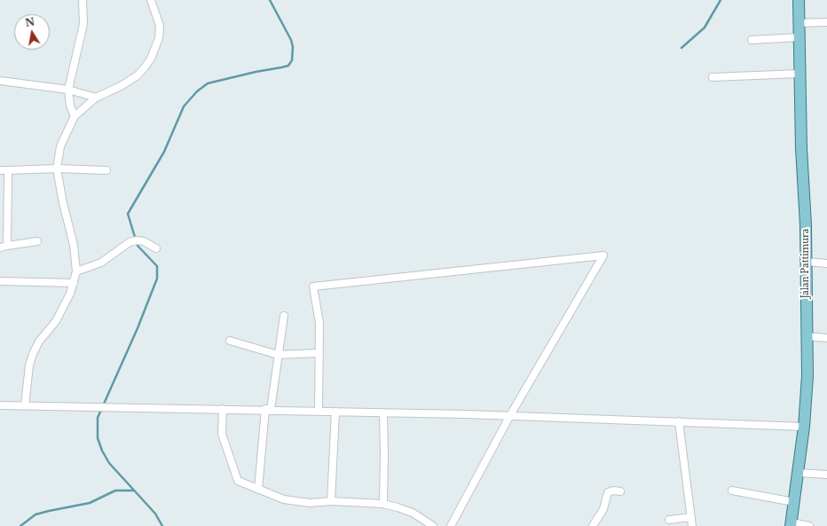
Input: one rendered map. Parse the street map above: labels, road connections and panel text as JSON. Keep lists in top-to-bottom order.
{
  "streets": {
    "main road": ["Jalan Pattimura"]
  },
  "north": "top"
}
